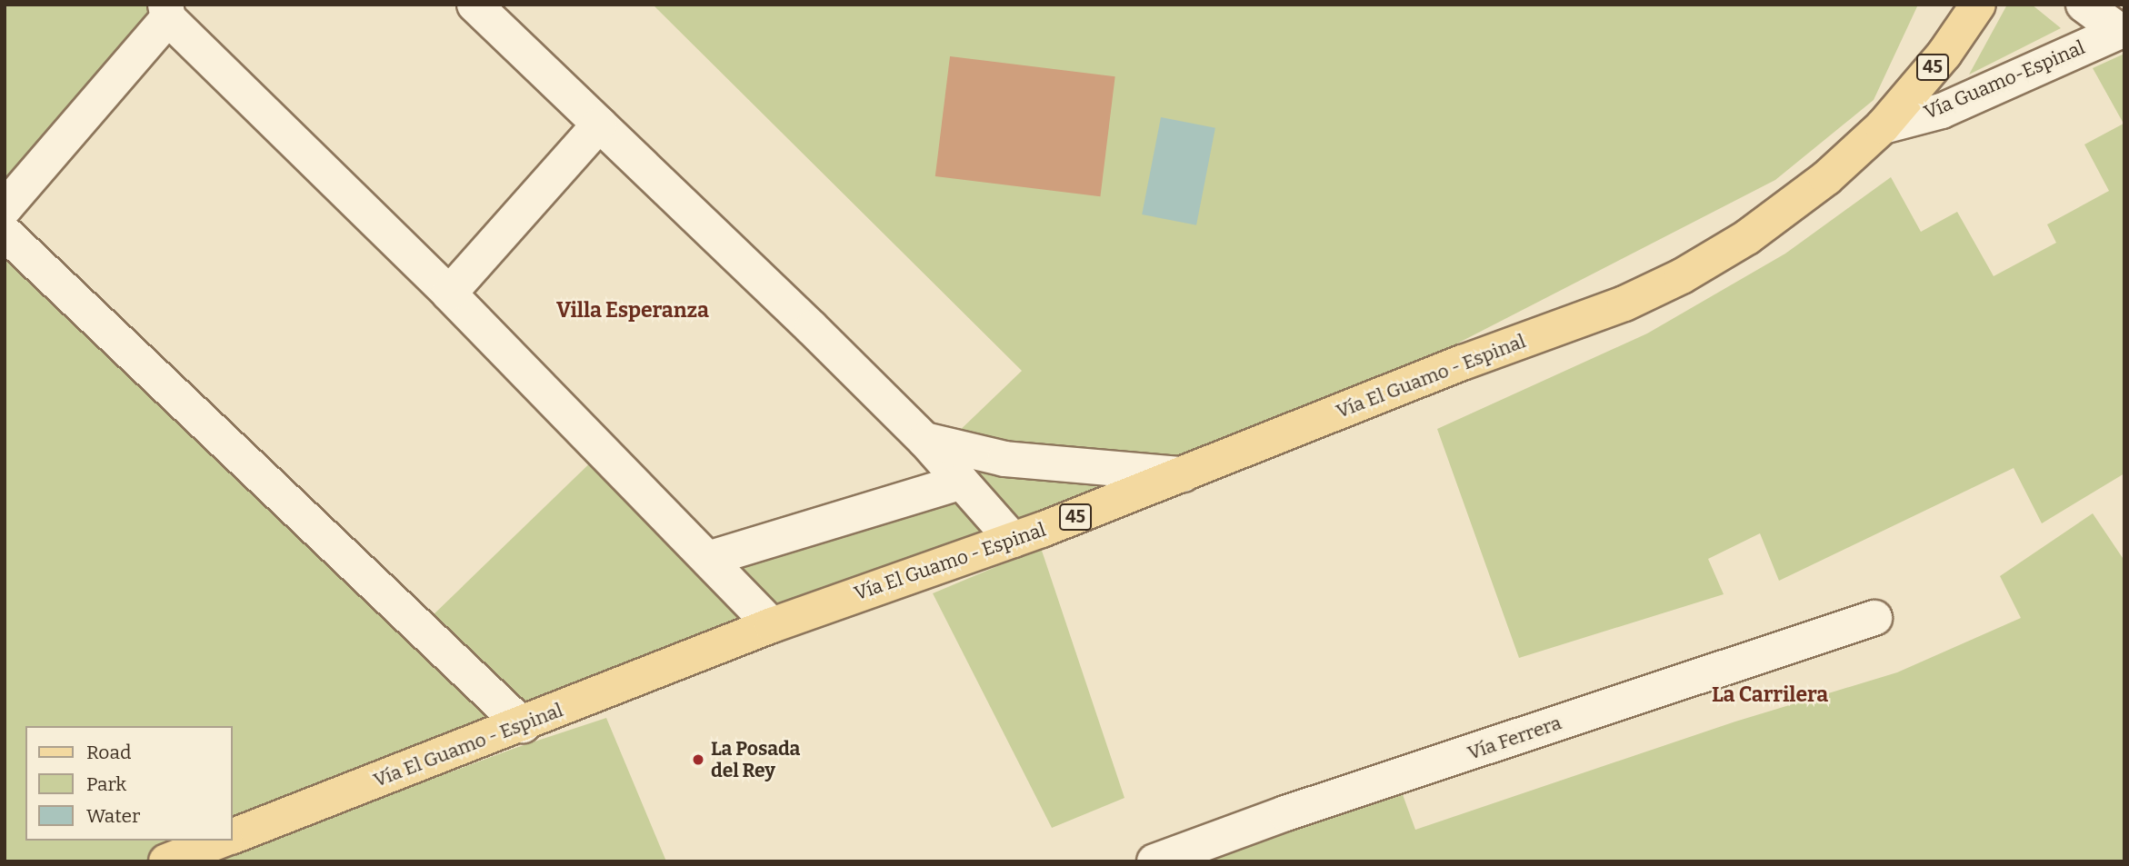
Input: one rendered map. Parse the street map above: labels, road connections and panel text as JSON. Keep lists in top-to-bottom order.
{
  "streets": {
    "main road": ["45", "Vía El Guamo - Espinal"],
    "street": ["Vía Guamo-Espinal", "Vía Ferrera"]
  },
  "crossings": [
    ["45", "Vía Guamo-Espinal"],
    ["45", "Vía El Guamo - Espinal"],
    ["Vía Guamo-Espinal", "Vía El Guamo - Espinal"]
  ],
  "districts": ["Villa Esperanza", "La Carrilera"],
  "places": ["La Posada del Rey"],
  "legend": ["Road", "Park", "Water"]
}
